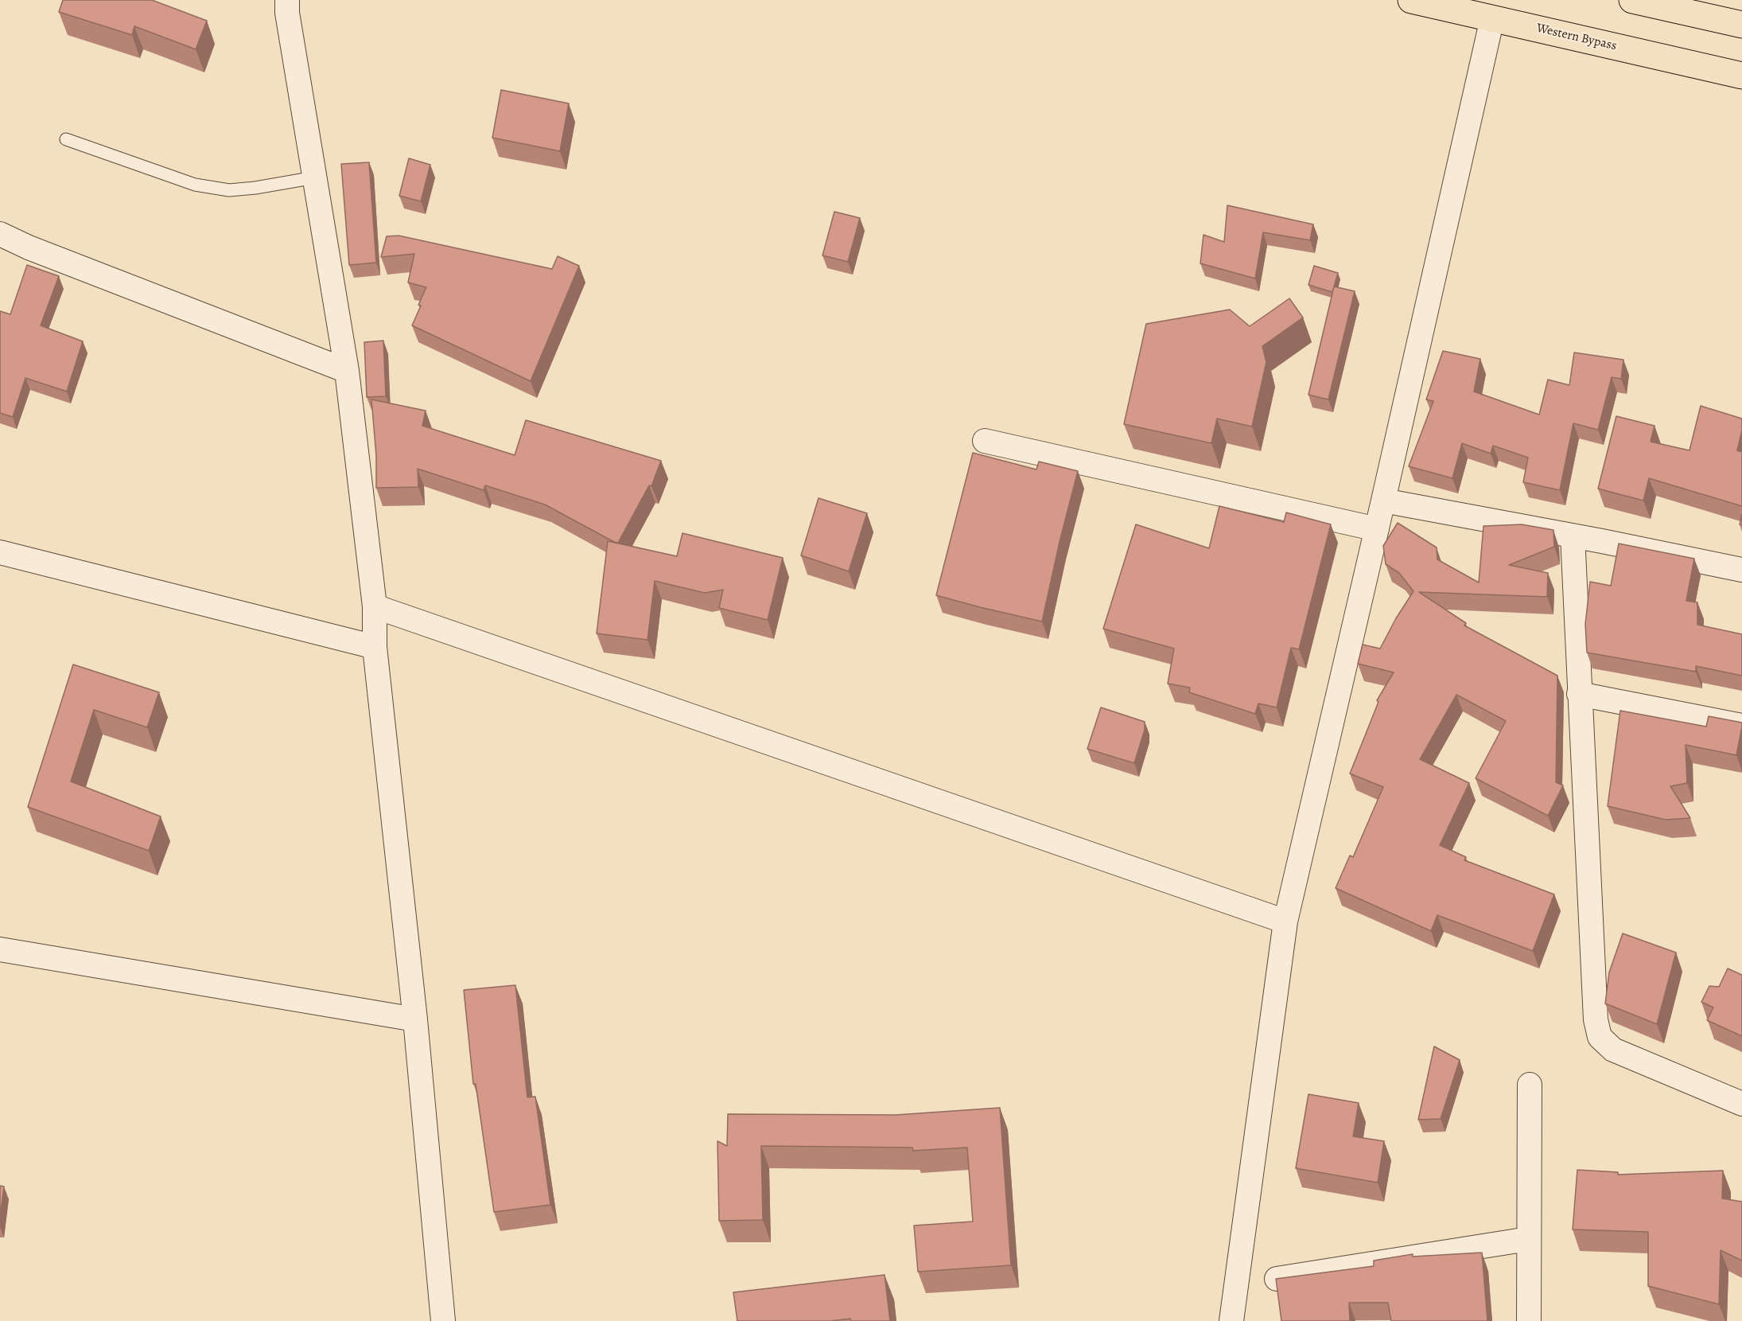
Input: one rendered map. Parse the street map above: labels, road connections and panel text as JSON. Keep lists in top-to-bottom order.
{
  "streets": {
    "main road": ["Western Bypass"]
  }
}
